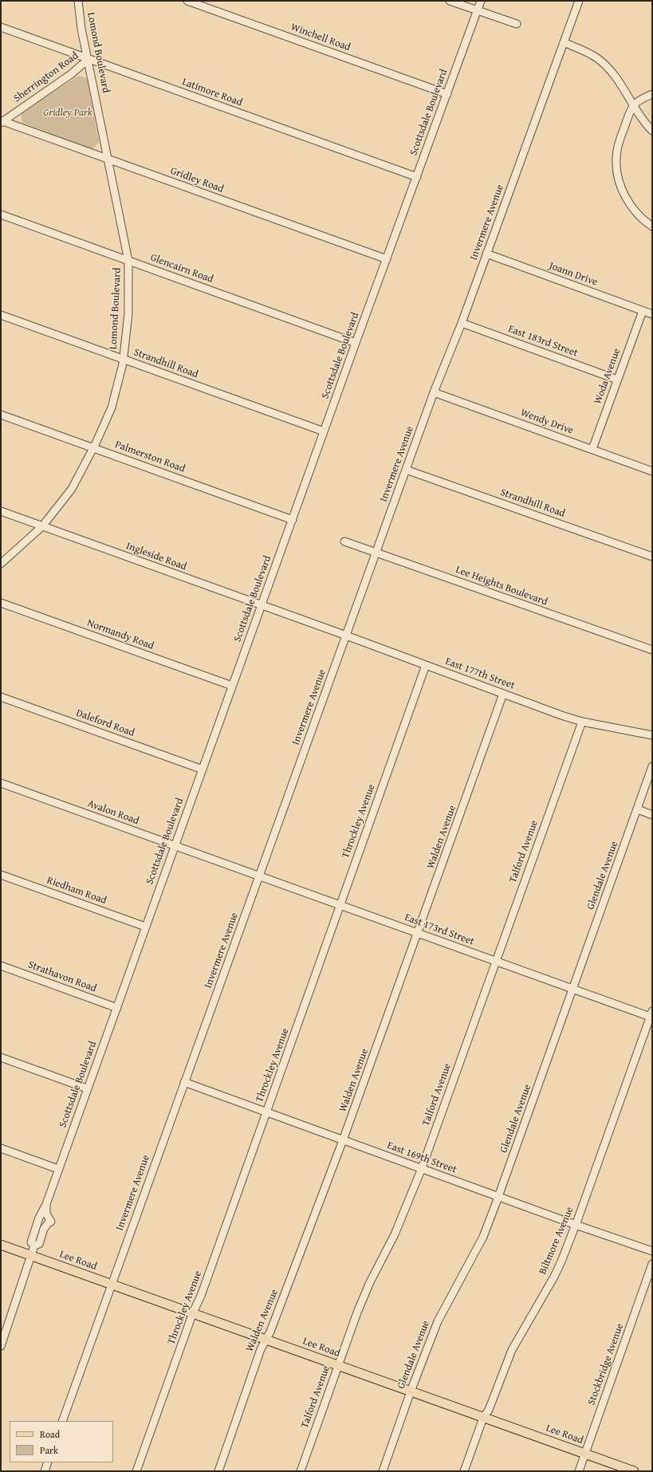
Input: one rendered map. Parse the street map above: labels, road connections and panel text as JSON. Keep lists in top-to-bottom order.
{
  "streets": {
    "main road": ["Lee Road"],
    "street": [
      "Winchell Road",
      "Lomond Boulevard",
      "Sherrington Road",
      "Latimore Road",
      "Scottsdale Boulevard",
      "Gridley Road",
      "Invermere Avenue",
      "Glencairn Road",
      "Joann Drive",
      "East 183rd Street",
      "Strandhill Road",
      "Woda Avenue",
      "Wendy Drive",
      "Palmerston Road",
      "Ingleside Road",
      "Lee Heights Boulevard",
      "Normandy Road",
      "East 177th Street",
      "Daleford Road",
      "Avalon Road",
      "Throckley Avenue",
      "Walden Avenue",
      "Talford Avenue",
      "Glendale Avenue",
      "Riedham Road",
      "East 173rd Street",
      "Strathavon Road",
      "East 169th Street",
      "Biltmore Avenue",
      "Stockbridge Avenue"
    ]
  },
  "crossings": [
    ["Winchell Road", "Scottsdale Boulevard"],
    ["Lomond Boulevard", "Sherrington Road"],
    ["Lomond Boulevard", "Latimore Road"],
    ["Lomond Boulevard", "Gridley Road"],
    ["Lomond Boulevard", "Glencairn Road"],
    ["Lomond Boulevard", "Strandhill Road"],
    ["Lomond Boulevard", "Palmerston Road"],
    ["Lomond Boulevard", "Ingleside Road"],
    ["Sherrington Road", "Latimore Road"],
    ["Sherrington Road", "Gridley Road"],
    ["Latimore Road", "Scottsdale Boulevard"],
    ["Scottsdale Boulevard", "Gridley Road"],
    ["Scottsdale Boulevard", "Glencairn Road"],
    ["Scottsdale Boulevard", "Strandhill Road"],
    ["Scottsdale Boulevard", "Palmerston Road"],
    ["Scottsdale Boulevard", "Ingleside Road"],
    ["Scottsdale Boulevard", "Normandy Road"],
    ["Scottsdale Boulevard", "Daleford Road"],
    ["Scottsdale Boulevard", "Avalon Road"],
    ["Scottsdale Boulevard", "Riedham Road"],
    ["Scottsdale Boulevard", "Strathavon Road"],
    ["Scottsdale Boulevard", "Lee Road"],
    ["Invermere Avenue", "Joann Drive"],
    ["Invermere Avenue", "East 183rd Street"],
    ["Invermere Avenue", "Strandhill Road"],
    ["Invermere Avenue", "Wendy Drive"],
    ["Invermere Avenue", "Lee Heights Boulevard"],
    ["Invermere Avenue", "East 177th Street"],
    ["Invermere Avenue", "East 173rd Street"],
    ["Invermere Avenue", "East 169th Street"],
    ["Invermere Avenue", "Lee Road"],
    ["Joann Drive", "Woda Avenue"],
    ["East 183rd Street", "Woda Avenue"],
    ["Woda Avenue", "Wendy Drive"],
    ["Ingleside Road", "East 177th Street"],
    ["East 177th Street", "Throckley Avenue"],
    ["East 177th Street", "Walden Avenue"],
    ["East 177th Street", "Talford Avenue"],
    ["Avalon Road", "East 173rd Street"],
    ["Throckley Avenue", "East 173rd Street"],
    ["Throckley Avenue", "East 169th Street"],
    ["Throckley Avenue", "Lee Road"],
    ["Walden Avenue", "East 173rd Street"],
    ["Walden Avenue", "East 169th Street"],
    ["Walden Avenue", "Lee Road"],
    ["Talford Avenue", "East 173rd Street"],
    ["Talford Avenue", "East 169th Street"],
    ["Talford Avenue", "Lee Road"],
    ["Glendale Avenue", "East 173rd Street"],
    ["Glendale Avenue", "East 169th Street"],
    ["Glendale Avenue", "Lee Road"],
    ["East 173rd Street", "Biltmore Avenue"],
    ["East 169th Street", "Biltmore Avenue"],
    ["Biltmore Avenue", "Lee Road"],
    ["Lee Road", "Stockbridge Avenue"]
  ],
  "parks": ["Gridley Park"],
  "legend": ["Road", "Park"]
}
